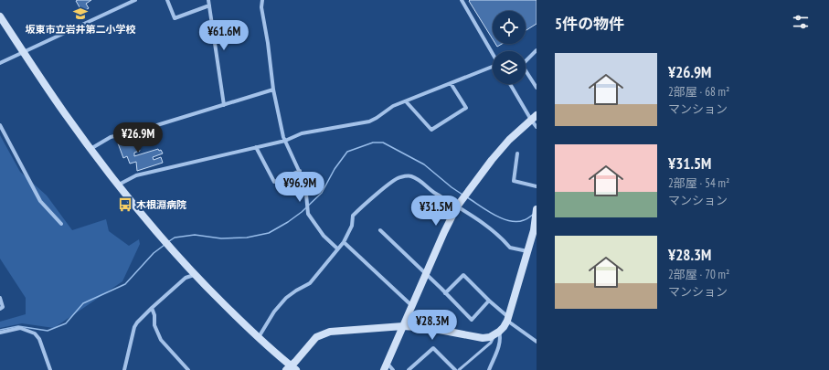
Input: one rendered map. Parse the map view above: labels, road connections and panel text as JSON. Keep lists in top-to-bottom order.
{
  "places": {
    "school or university": ["坂東市立岩井第二小学校"],
    "bus stop": ["木根淵病院"]
  },
  "page": {
    "heading": "5件の物件",
    "price": [
      "¥61.6M",
      "¥26.9M",
      "¥96.9M",
      "¥31.5M",
      "¥28.3M"
    ],
    "list": [
      {
        "name": "¥26.9M",
        "note": "2部屋 · 68 m² · マンション"
      },
      {
        "name": "¥31.5M",
        "note": "2部屋 · 54 m² · マンション"
      },
      {
        "name": "¥28.3M",
        "note": "2部屋 · 70 m² · マンション"
      }
    ]
  }
}
